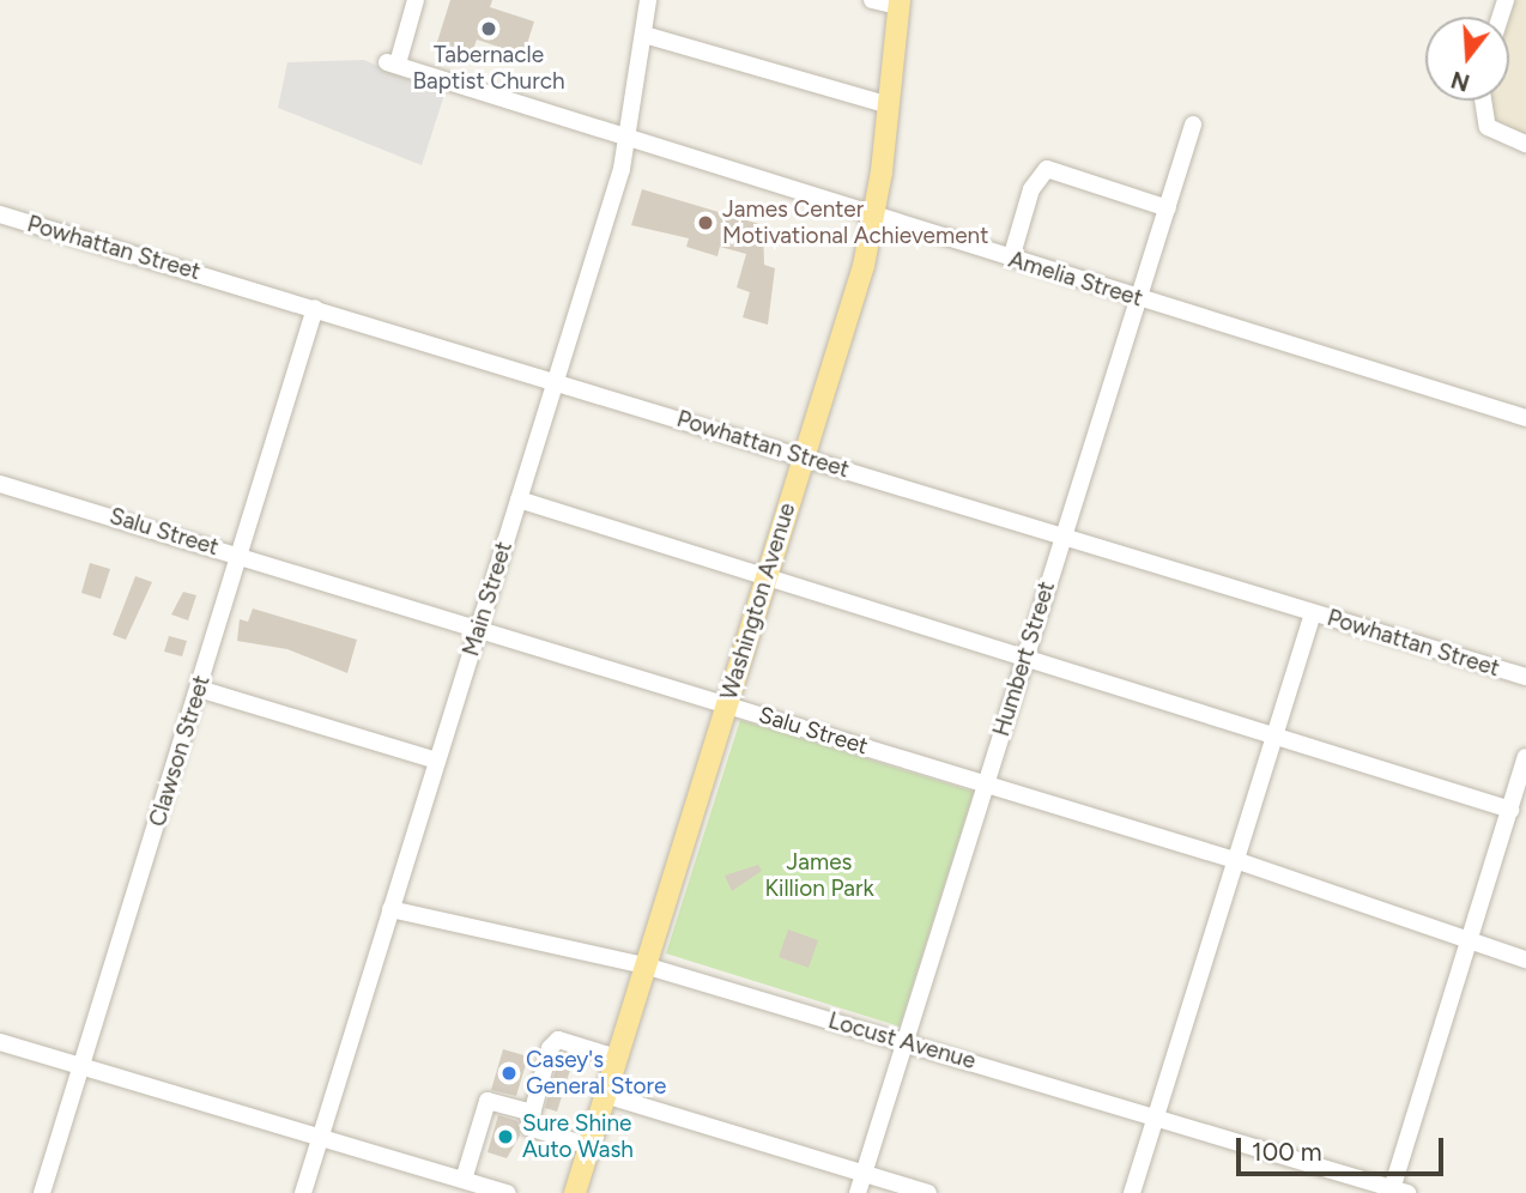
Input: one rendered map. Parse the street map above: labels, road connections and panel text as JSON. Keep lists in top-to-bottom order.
{
  "streets": {
    "main road": ["Washington Avenue"],
    "street": [
      "Powhattan Street",
      "Amelia Street",
      "Salu Street",
      "Main Street",
      "Humbert Street",
      "Clawson Street",
      "Locust Avenue"
    ]
  },
  "crossings": [
    ["Powhattan Street", "Main Street"],
    ["Powhattan Street", "Washington Avenue"],
    ["Powhattan Street", "Humbert Street"],
    ["Powhattan Street", "Clawson Street"],
    ["Amelia Street", "Main Street"],
    ["Amelia Street", "Washington Avenue"],
    ["Amelia Street", "Humbert Street"],
    ["Salu Street", "Main Street"],
    ["Salu Street", "Washington Avenue"],
    ["Salu Street", "Humbert Street"],
    ["Salu Street", "Clawson Street"],
    ["Main Street", "Locust Avenue"],
    ["Washington Avenue", "Locust Avenue"],
    ["Humbert Street", "Locust Avenue"]
  ],
  "parks": ["James Killion Park"],
  "places": [
    "Tabernacle Baptist Church",
    "James Center Motivational Achievement",
    "Casey's General Store",
    "Sure Shine Auto Wash"
  ],
  "scale_bar": "100 m",
  "north": "bottom"
}
